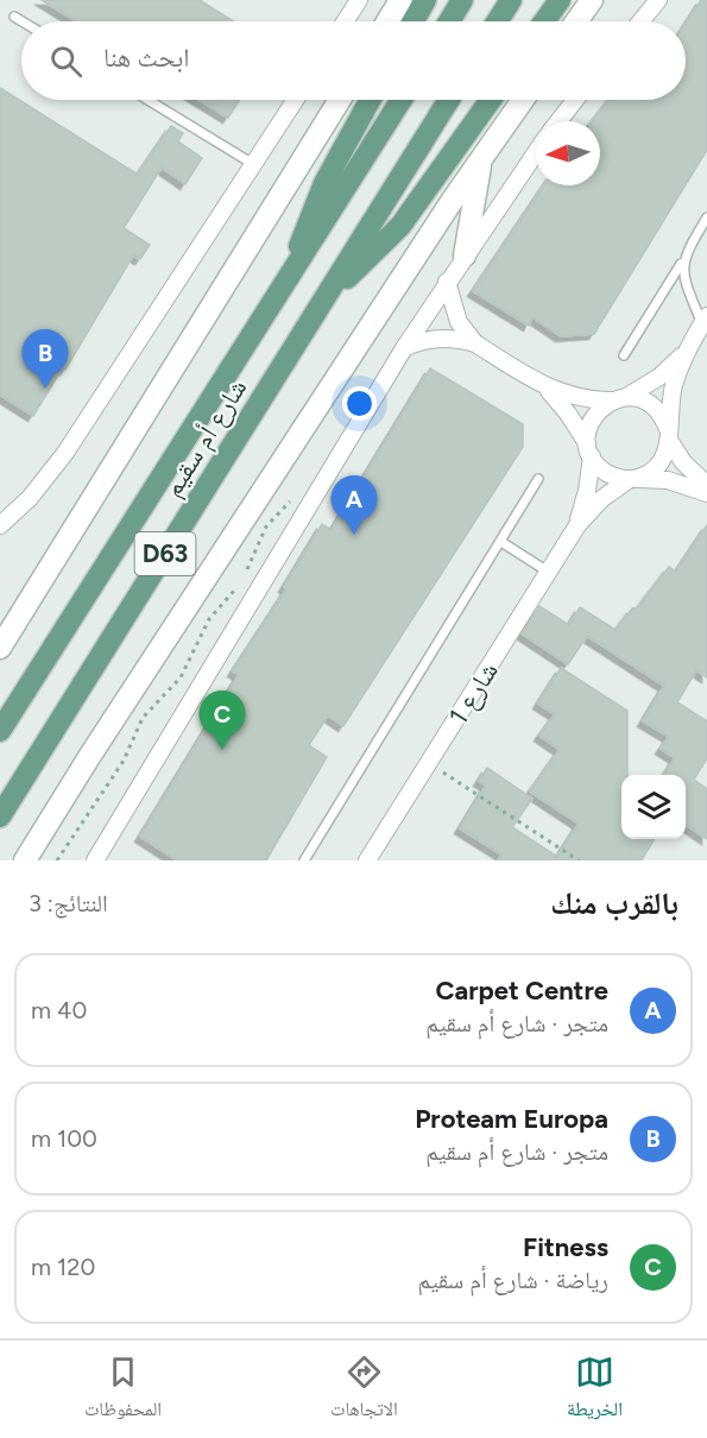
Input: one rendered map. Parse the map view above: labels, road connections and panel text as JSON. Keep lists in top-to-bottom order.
{
  "streets": {
    "main road": ["شارع أم سقيم", "D63"],
    "street": ["شارع 1"]
  },
  "north": "left",
  "page": {
    "search": "ابحث هنا",
    "pins": ["B", "A", "C"],
    "heading": ["بالقرب منك", "النتائج: 3"],
    "list": [
      {
        "mark": "A",
        "name": "Carpet Centre",
        "note": "متجر · شارع أم سقيم",
        "value": "40 m"
      },
      {
        "mark": "B",
        "name": "Proteam Europa",
        "note": "متجر · شارع أم سقيم",
        "value": "100 m"
      },
      {
        "mark": "C",
        "name": "Fitness",
        "note": "رياضة · شارع أم سقيم",
        "value": "120 m"
      }
    ],
    "nav": ["الخريطة", "الاتجاهات", "المحفوظات"]
  }
}
